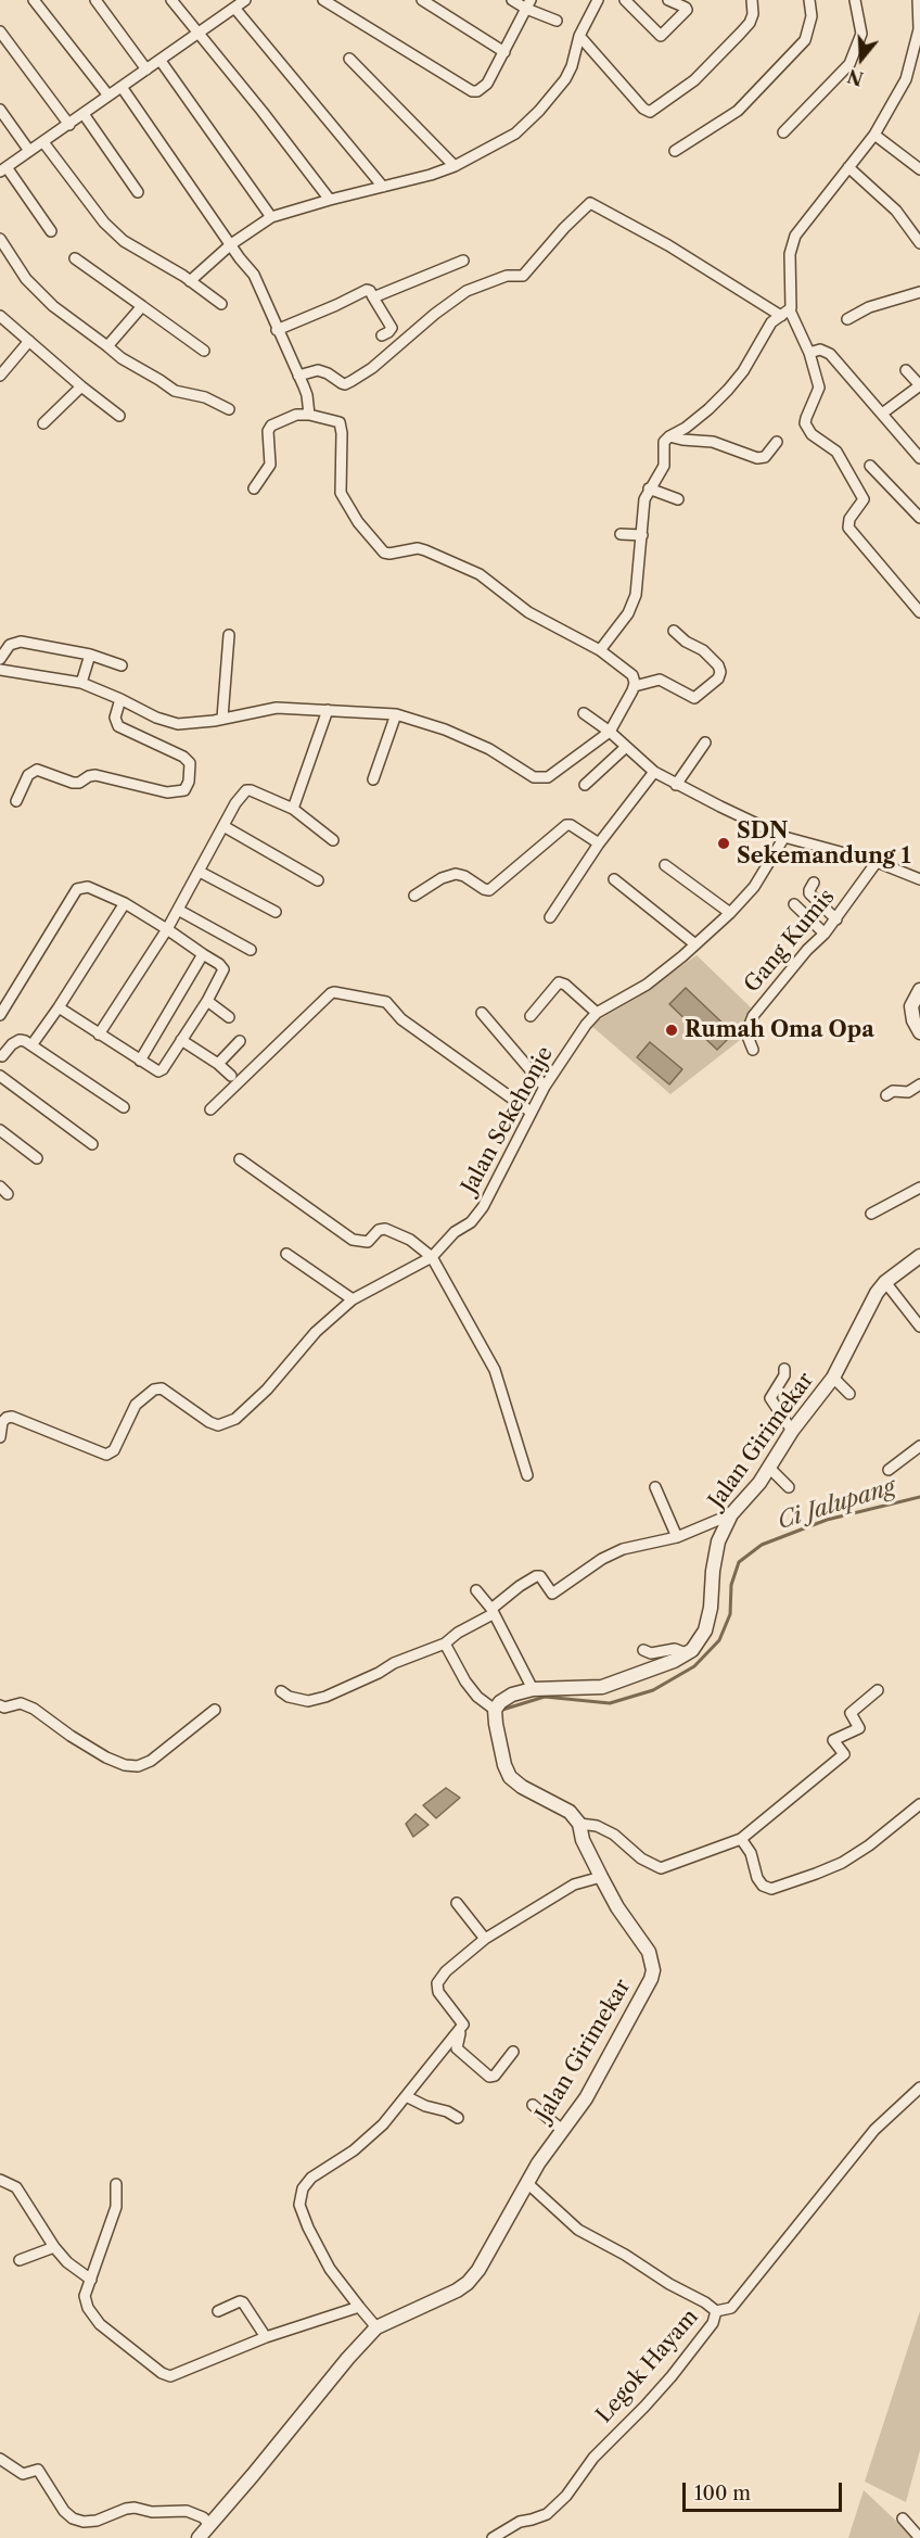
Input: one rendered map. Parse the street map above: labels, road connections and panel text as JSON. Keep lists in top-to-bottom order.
{
  "streets": {
    "street": [
      "Gang Kumis",
      "Jalan Sekehonje",
      "Jalan Girimekar",
      "Legok Hayam"
    ]
  },
  "water": ["Ci Jalupang"],
  "places": ["SDN Sekemandung 1", "Rumah Oma Opa"],
  "scale_bar": "100 m",
  "north": "bottom"
}
